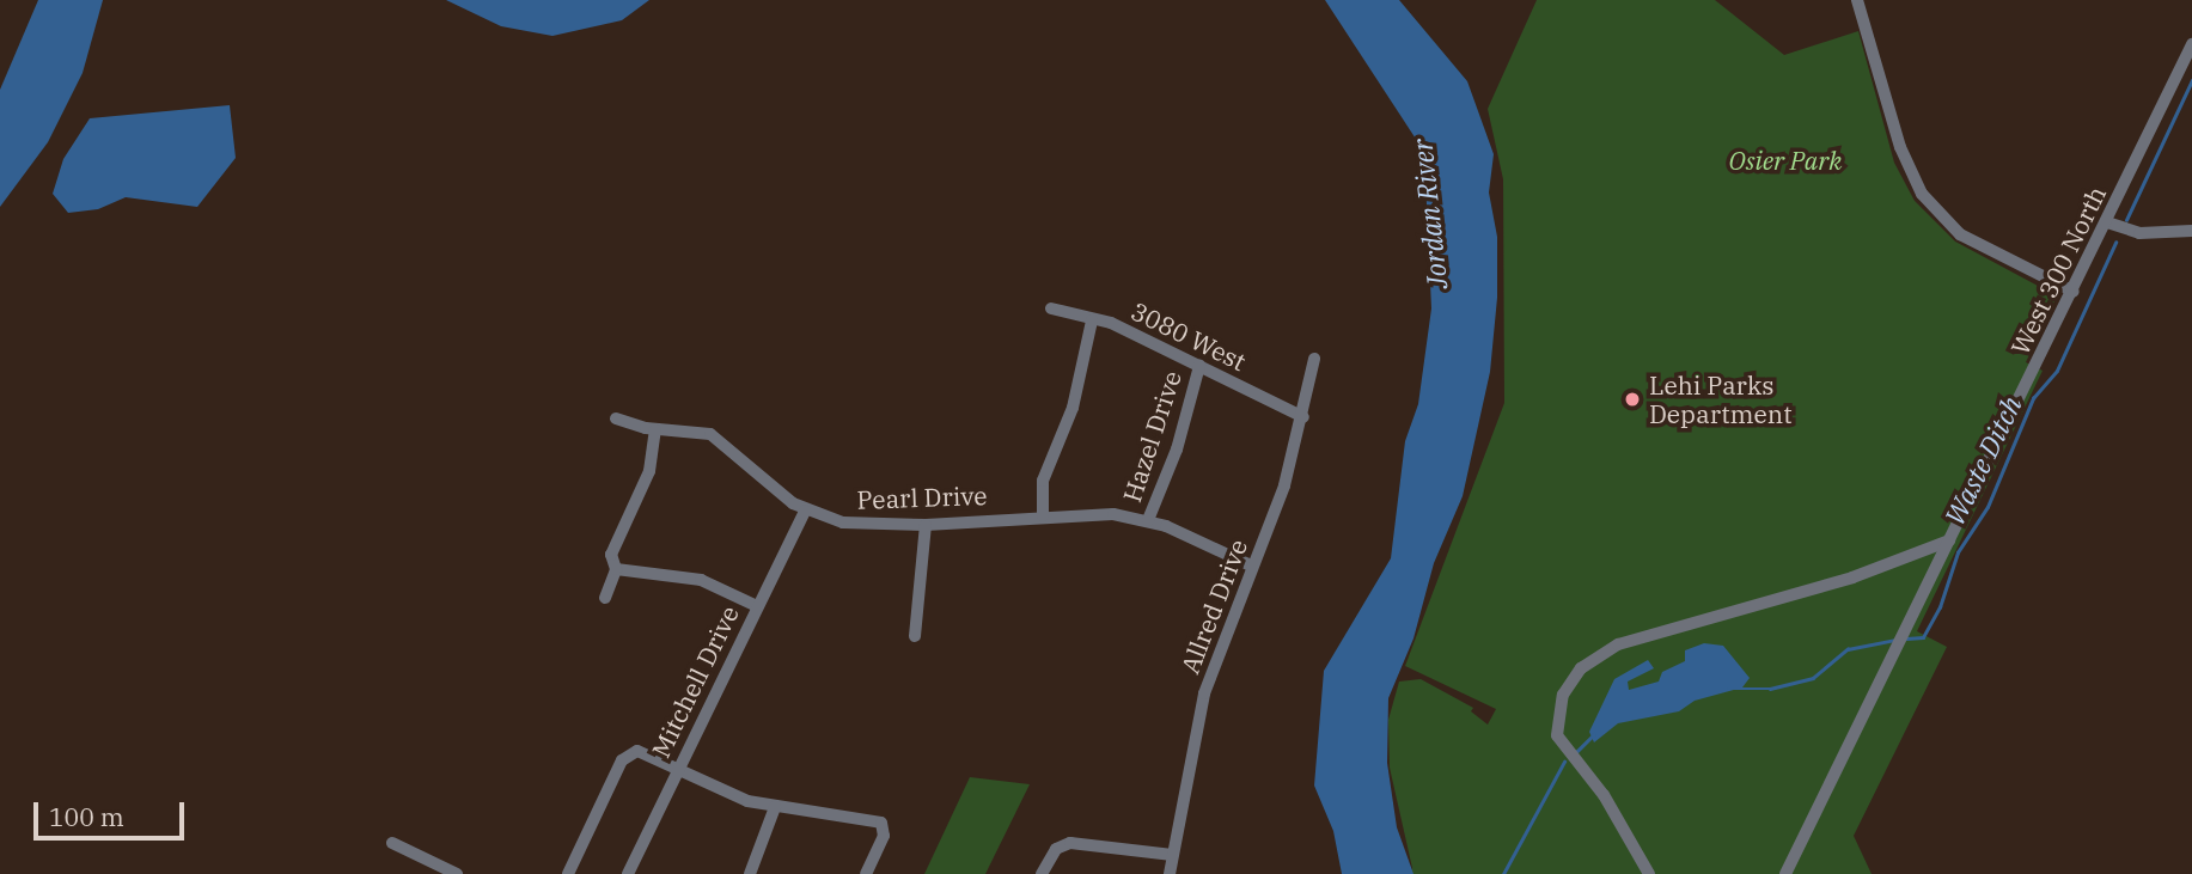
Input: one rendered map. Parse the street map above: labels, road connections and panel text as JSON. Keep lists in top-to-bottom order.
{
  "streets": {
    "street": [
      "West 300 North",
      "3080 West",
      "Hazel Drive",
      "Pearl Drive",
      "Allred Drive",
      "Mitchell Drive"
    ]
  },
  "crossings": [
    ["3080 West", "Hazel Drive"],
    ["3080 West", "Allred Drive"],
    ["Hazel Drive", "Pearl Drive"],
    ["Pearl Drive", "Allred Drive"],
    ["Pearl Drive", "Mitchell Drive"]
  ],
  "water": ["Jordan River", "Waste Ditch"],
  "parks": ["Osier Park"],
  "places": ["Lehi Parks Department"],
  "scale_bar": "100 m"
}
